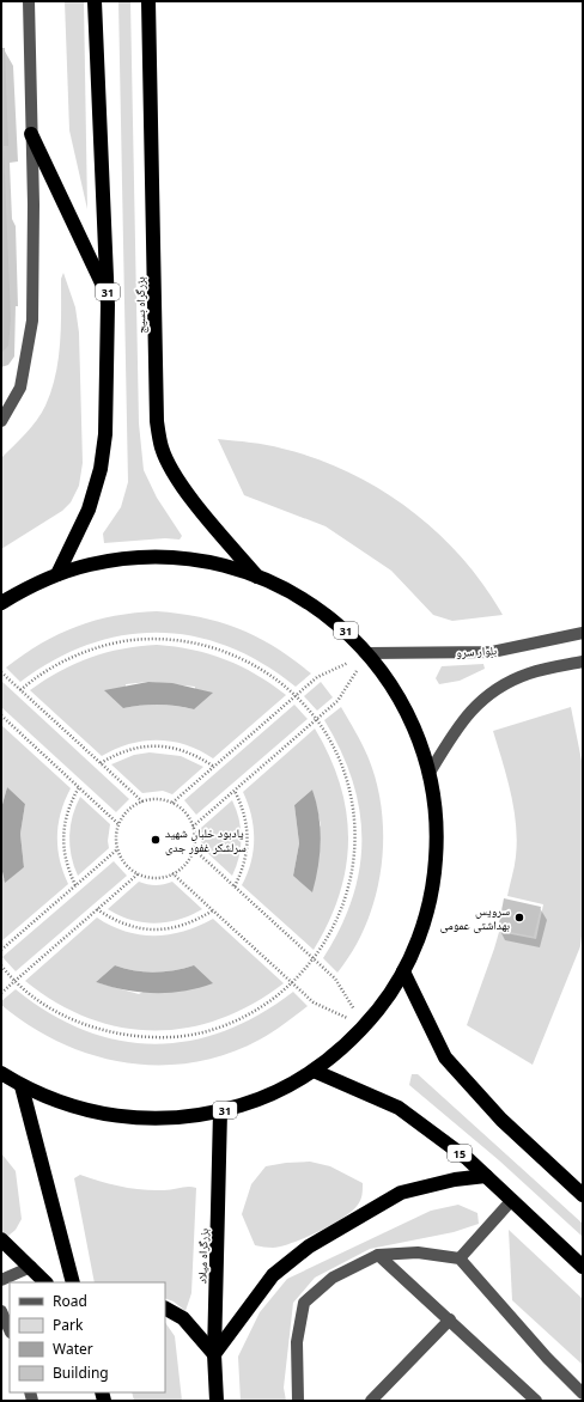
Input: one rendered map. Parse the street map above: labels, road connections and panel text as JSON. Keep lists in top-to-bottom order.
{
  "streets": {
    "highway": [
      "31",
      "بزرگراه بسیج",
      "15",
      "بزرگراه میلاد"
    ],
    "street": ["بلوار سرو"]
  },
  "crossings": [
    ["31", "بزرگراه بسیج"],
    ["31", "بلوار سرو"],
    ["31", "15"],
    ["31", "بزرگراه میلاد"]
  ],
  "places": ["یادبود خلبان شهید سرلشکر غفور جدی", "سرویس بهداشتی عمومی"],
  "legend": [
    "Road",
    "Park",
    "Water",
    "Building"
  ]
}
